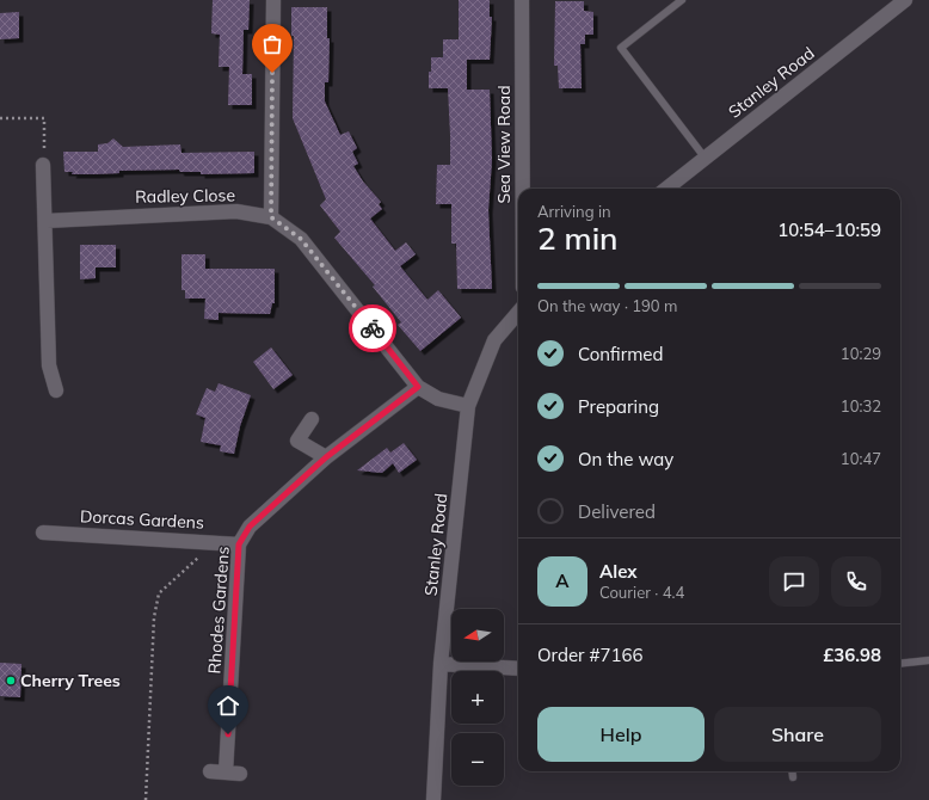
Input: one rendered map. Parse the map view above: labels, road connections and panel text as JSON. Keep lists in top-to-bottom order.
{
  "streets": {
    "street": [
      "Stanley Road",
      "Sea View Road",
      "Radley Close",
      "Dorcas Gardens",
      "Rhodes Gardens"
    ]
  },
  "crossings": [
    ["Radley Close", "Rhodes Gardens"],
    ["Dorcas Gardens", "Rhodes Gardens"]
  ],
  "places": ["Cherry Trees"],
  "north": "left",
  "page": {
    "heading": ["2 min", "Arriving in", "10:54–10:59"],
    "panel": [
      "Alex",
      "Courier · 4.4",
      "Order #7166",
      "£36.98"
    ],
    "bar": "On the way · 190 m",
    "list": [
      ["Confirmed", "10:29"],
      ["Preparing", "10:32"],
      ["On the way", "10:47"],
      "Delivered"
    ],
    "round": "A",
    "map_buttons": ["+", "−"],
    "buttons": ["Help", "Share"]
  }
}
